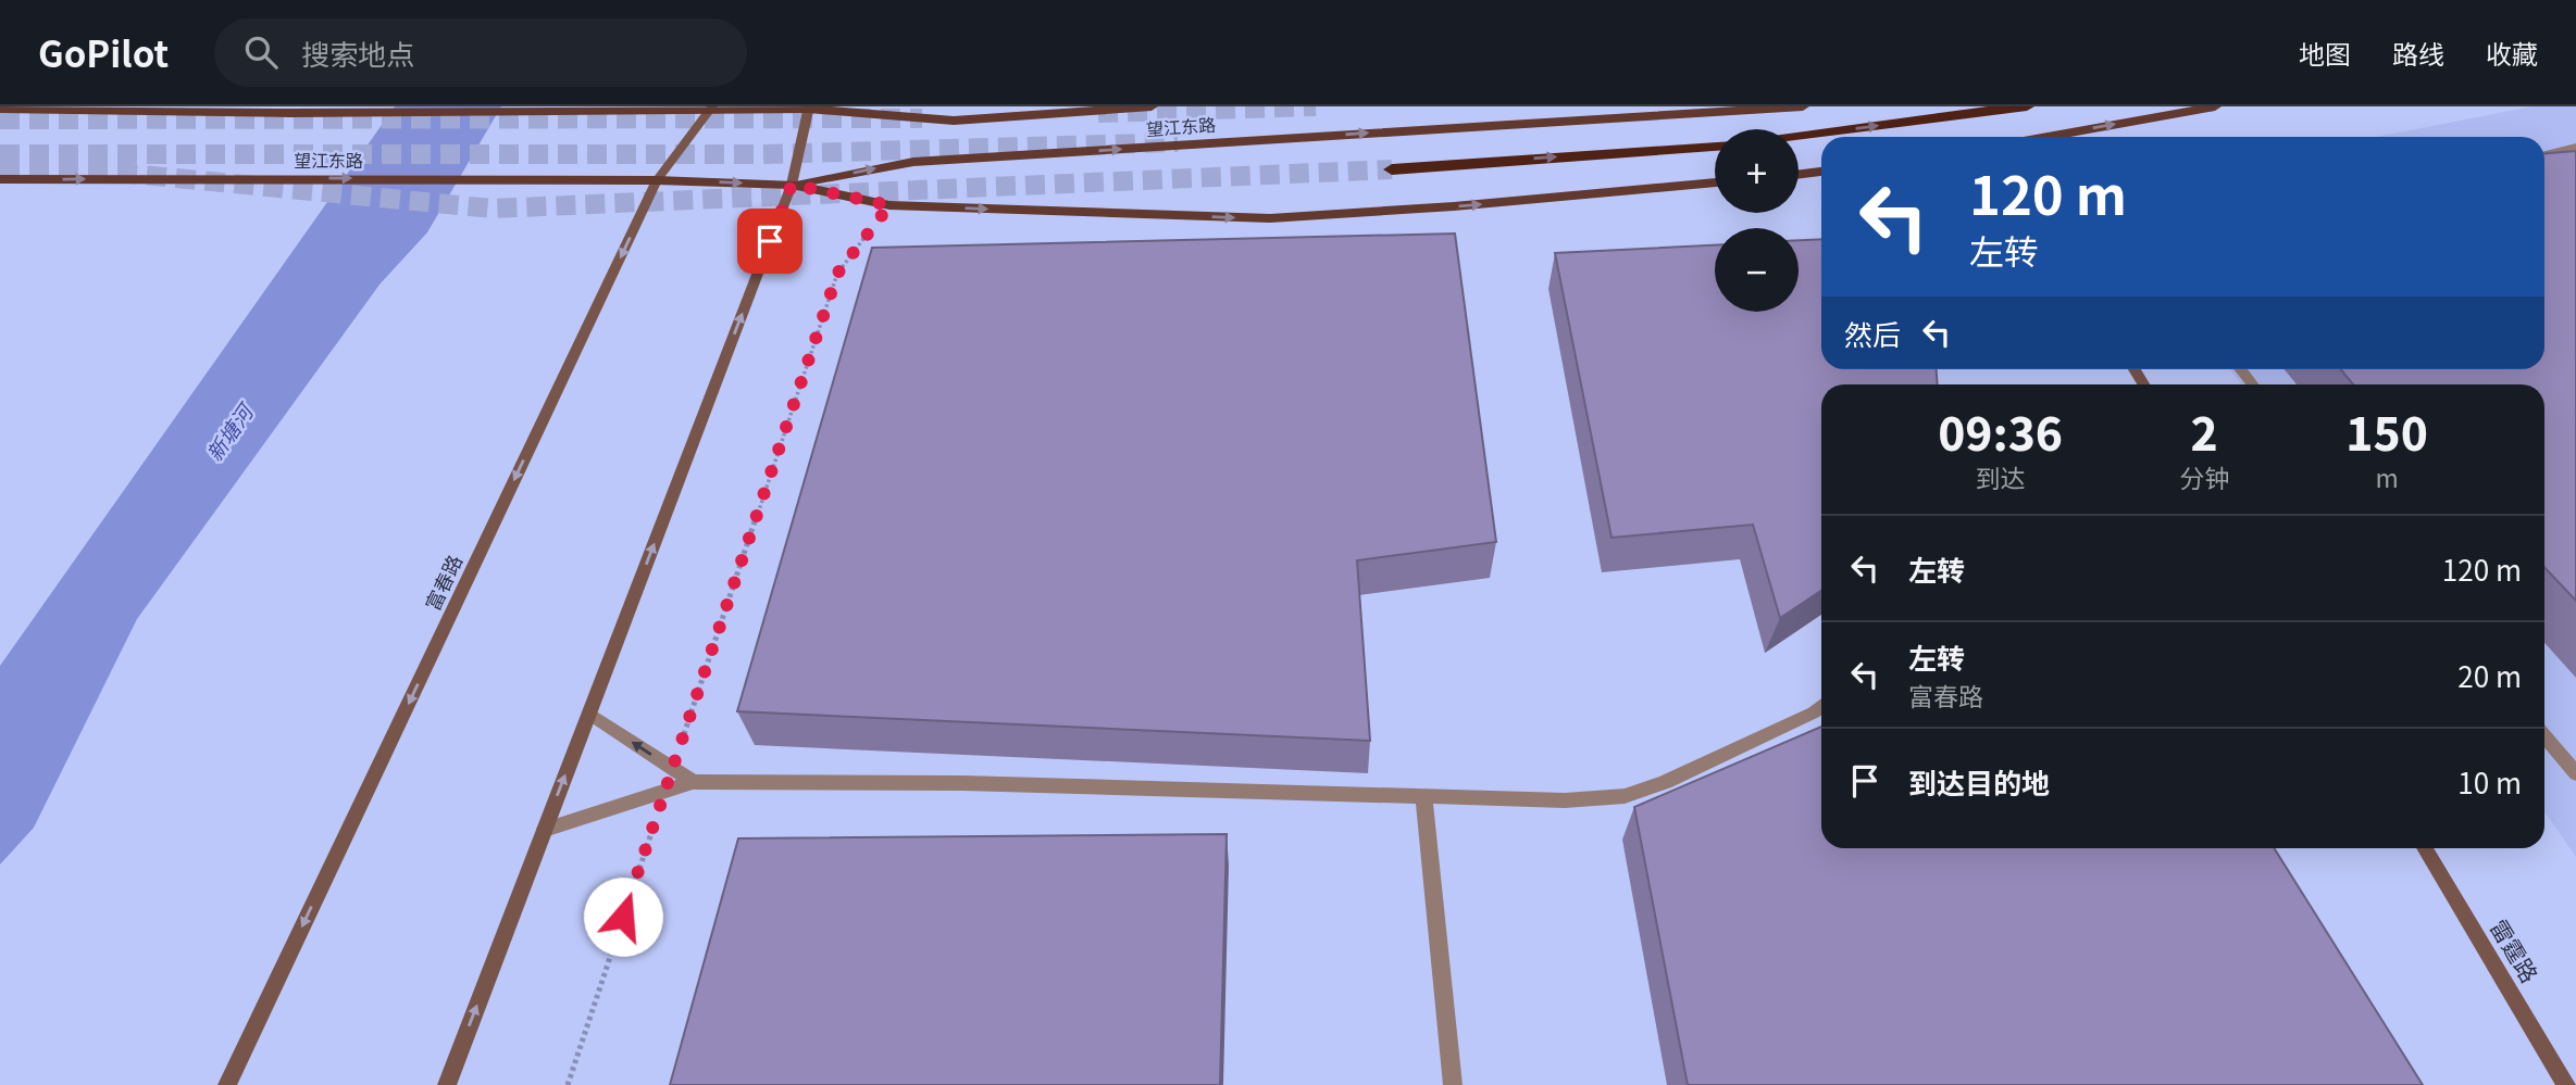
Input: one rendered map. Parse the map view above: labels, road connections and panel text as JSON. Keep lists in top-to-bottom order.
{
  "streets": {
    "main road": ["望江东路"],
    "street": ["富春路", "雷霆路"]
  },
  "crossings": [
    ["望江东路", "富春路"]
  ],
  "one_way": ["富春路"],
  "water": ["新塘河"],
  "page": {
    "header": "GoPilot",
    "search": "搜索地点",
    "nav": ["地图", "路线", "收藏"],
    "map_buttons": ["+", "−"],
    "turn": ["120 m", "左转"],
    "then": "然后",
    "eta": [
      "09:36",
      "到达",
      "2",
      "分钟",
      "150",
      "m"
    ],
    "list": [
      {
        "name": "左转",
        "value": "120 m"
      },
      {
        "name": "左转",
        "note": "富春路",
        "value": "20 m"
      },
      {
        "name": "到达目的地",
        "value": "10 m"
      }
    ]
  }
}
